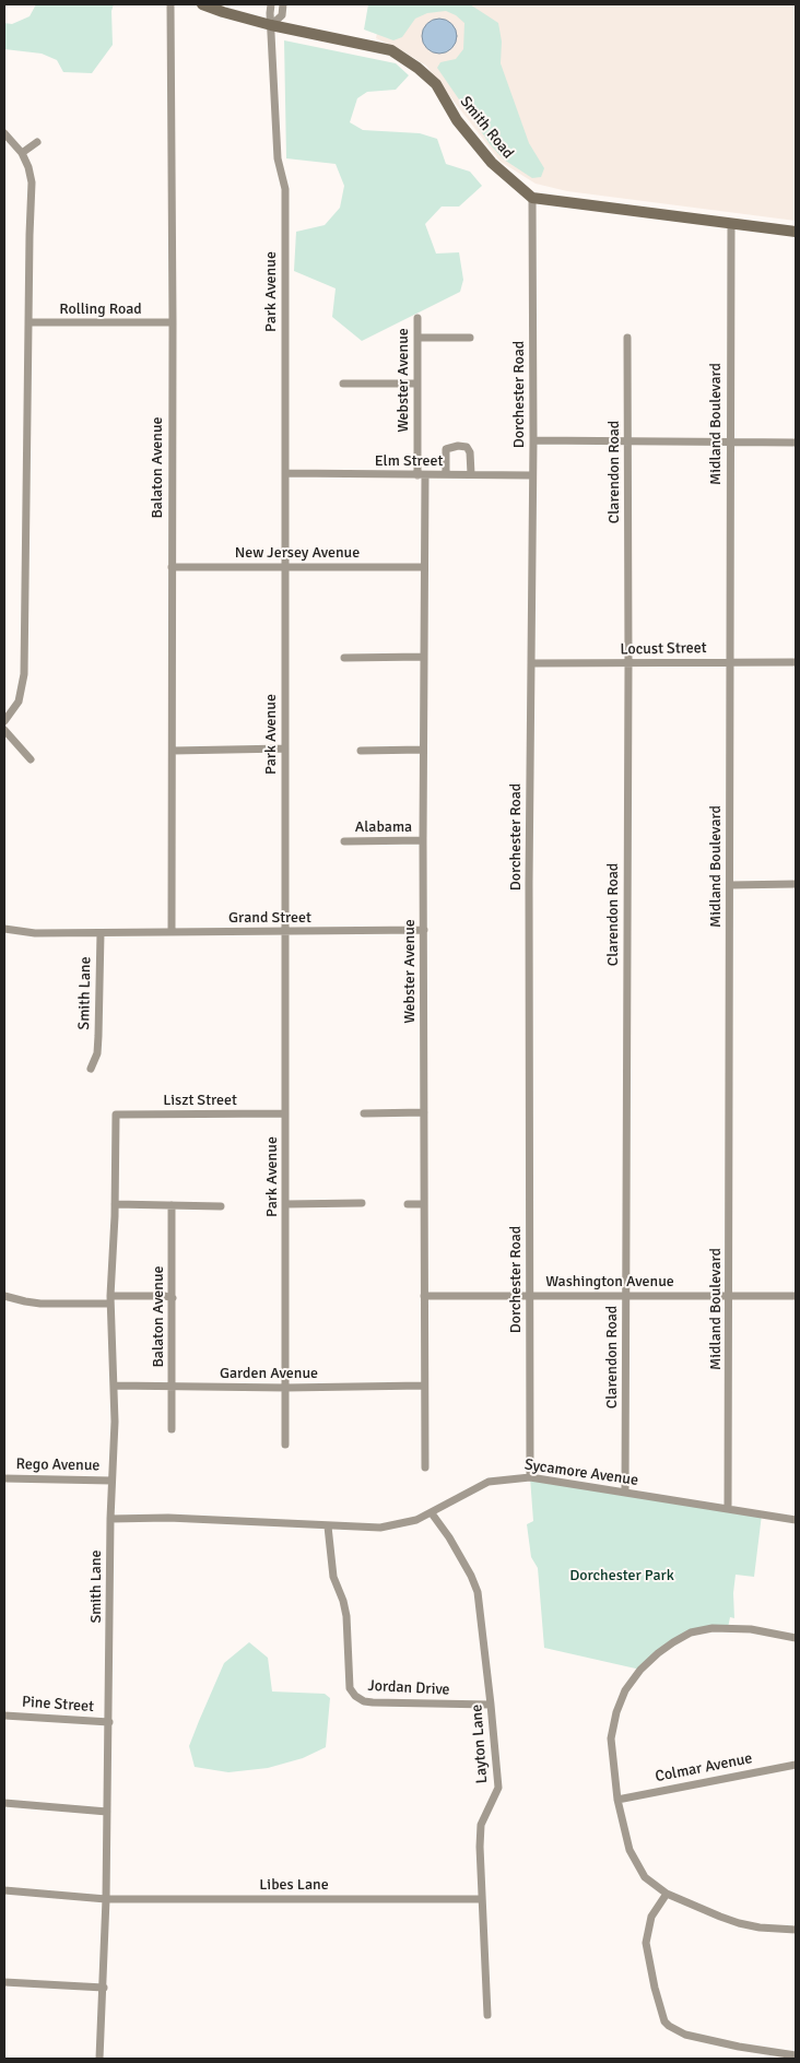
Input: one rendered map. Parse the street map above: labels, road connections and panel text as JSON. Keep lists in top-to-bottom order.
{
  "streets": {
    "street": [
      "Smith Road",
      "Park Avenue",
      "Rolling Road",
      "Webster Avenue",
      "Dorchester Road",
      "Midland Boulevard",
      "Elm Street",
      "Balaton Avenue",
      "Clarendon Road",
      "New Jersey Avenue",
      "Locust Street",
      "Alabama",
      "Grand Street",
      "Smith Lane",
      "Liszt Street",
      "Washington Avenue",
      "Garden Avenue",
      "Rego Avenue",
      "Sycamore Avenue",
      "Jordan Drive",
      "Pine Street",
      "Layton Lane",
      "Colmar Avenue",
      "Libes Lane"
    ]
  },
  "crossings": [
    ["Smith Road", "Park Avenue"],
    ["Smith Road", "Dorchester Road"],
    ["Park Avenue", "Elm Street"],
    ["Park Avenue", "New Jersey Avenue"],
    ["Park Avenue", "Grand Street"],
    ["Park Avenue", "Liszt Street"],
    ["Park Avenue", "Garden Avenue"],
    ["Rolling Road", "Balaton Avenue"],
    ["Webster Avenue", "Elm Street"],
    ["Webster Avenue", "New Jersey Avenue"],
    ["Webster Avenue", "Alabama"],
    ["Webster Avenue", "Grand Street"],
    ["Webster Avenue", "Washington Avenue"],
    ["Webster Avenue", "Garden Avenue"],
    ["Dorchester Road", "Elm Street"],
    ["Dorchester Road", "Locust Street"],
    ["Dorchester Road", "Washington Avenue"],
    ["Dorchester Road", "Sycamore Avenue"],
    ["Midland Boulevard", "Locust Street"],
    ["Midland Boulevard", "Washington Avenue"],
    ["Midland Boulevard", "Sycamore Avenue"],
    ["Balaton Avenue", "New Jersey Avenue"],
    ["Balaton Avenue", "Grand Street"],
    ["Balaton Avenue", "Garden Avenue"],
    ["Clarendon Road", "Locust Street"],
    ["Clarendon Road", "Washington Avenue"],
    ["Clarendon Road", "Sycamore Avenue"],
    ["Grand Street", "Smith Lane"],
    ["Smith Lane", "Liszt Street"],
    ["Smith Lane", "Garden Avenue"],
    ["Smith Lane", "Rego Avenue"],
    ["Smith Lane", "Sycamore Avenue"],
    ["Smith Lane", "Pine Street"],
    ["Smith Lane", "Libes Lane"],
    ["Sycamore Avenue", "Jordan Drive"],
    ["Sycamore Avenue", "Layton Lane"],
    ["Jordan Drive", "Layton Lane"],
    ["Layton Lane", "Libes Lane"]
  ],
  "parks": ["Dorchester Park"]
}
